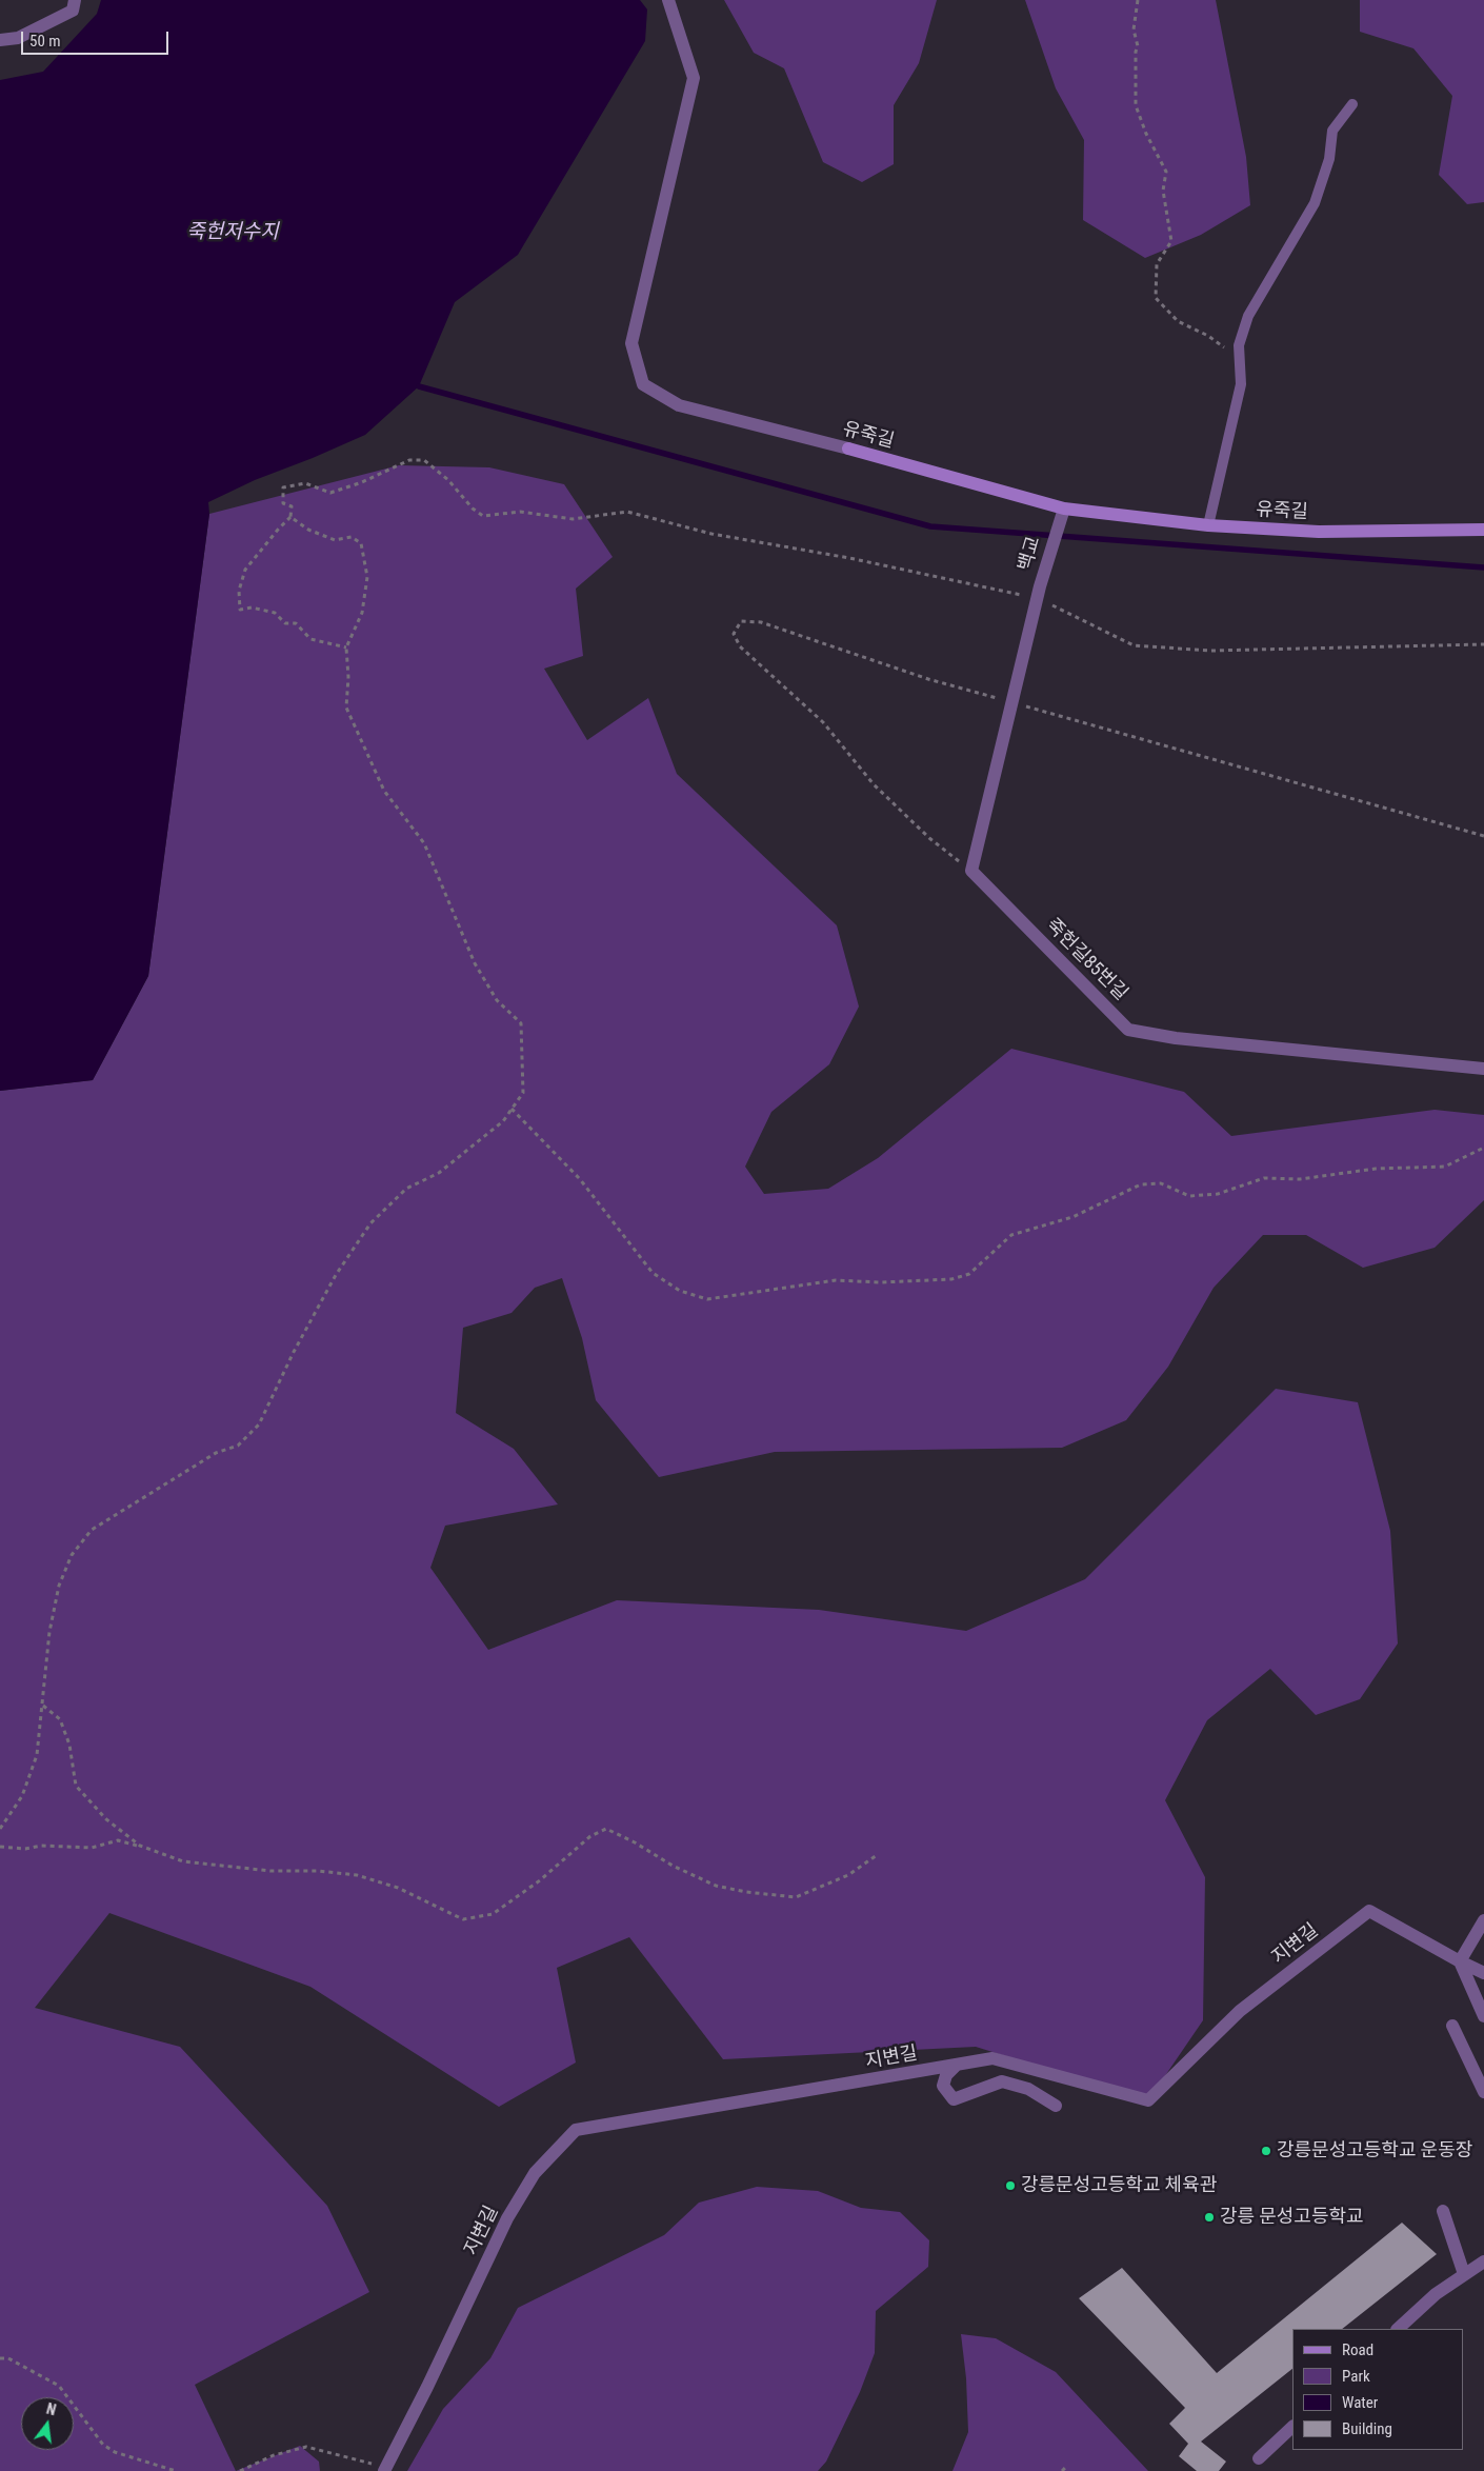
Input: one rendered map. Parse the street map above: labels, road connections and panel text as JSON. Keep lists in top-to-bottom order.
{
  "streets": {
    "street": [
      "유죽길",
      "백교",
      "죽헌길85번길",
      "지변길"
    ]
  },
  "crossings": [
    ["유죽길", "백교"]
  ],
  "water": ["죽헌저수지"],
  "places": ["강릉문성고등학교 운동장", "강릉문성고등학교 체육관", "강릉 문성고등학교"],
  "legend": [
    "Road",
    "Park",
    "Water",
    "Building"
  ],
  "scale_bar": "50 m",
  "north": "top"
}
